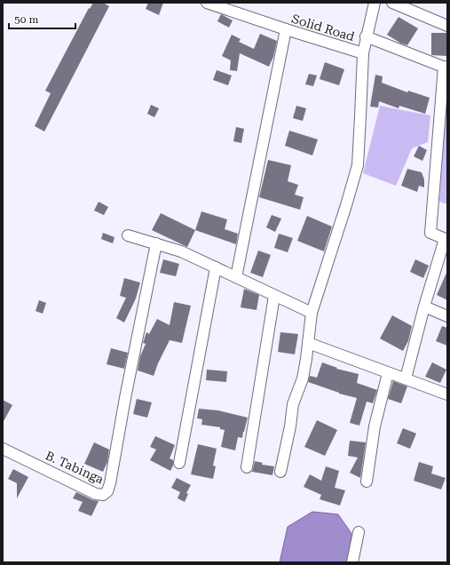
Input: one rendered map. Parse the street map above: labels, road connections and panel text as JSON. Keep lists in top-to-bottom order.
{
  "streets": {
    "street": ["Solid Road", "B. Tabinga"]
  },
  "scale_bar": "50 m"
}
